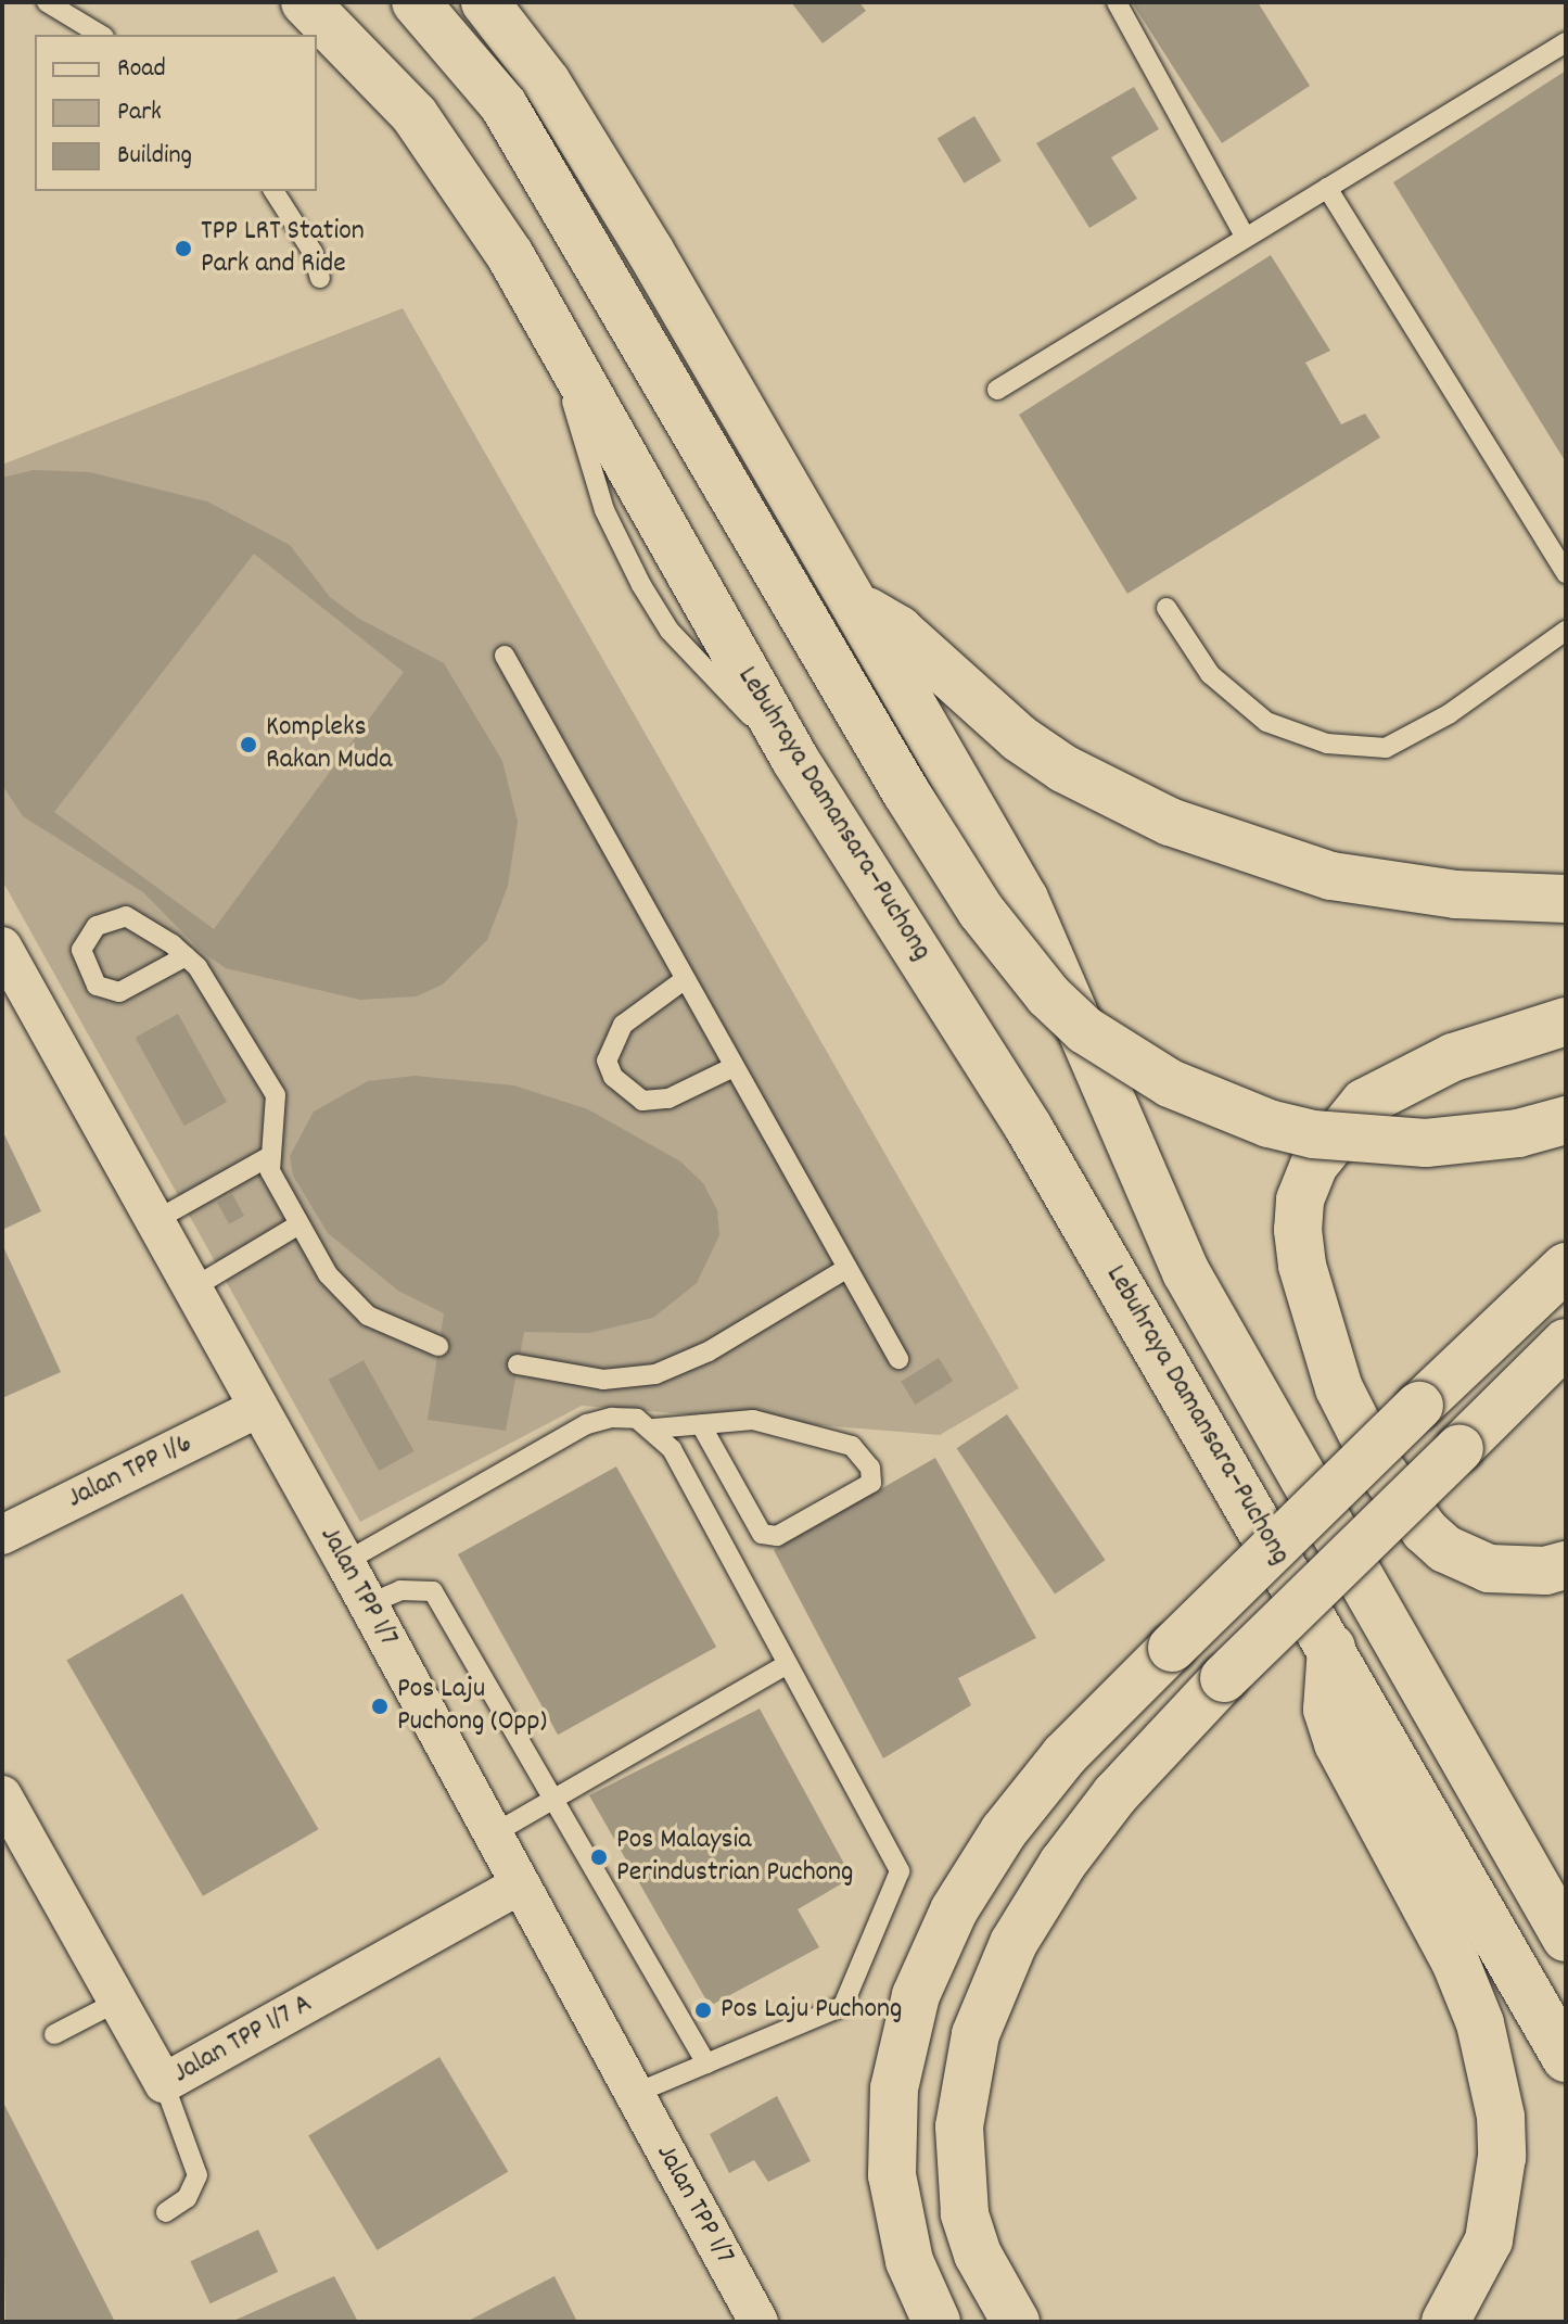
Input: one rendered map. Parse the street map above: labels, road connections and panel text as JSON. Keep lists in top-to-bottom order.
{
  "streets": {
    "highway": ["Lebuhraya Damansara–Puchong"],
    "street": ["Jalan TPP 1/6", "Jalan TPP 1/7", "Jalan TPP 1/7 A"]
  },
  "crossings": [
    ["Jalan TPP 1/6", "Jalan TPP 1/7"],
    ["Jalan TPP 1/7", "Jalan TPP 1/7 A"]
  ],
  "places": [
    "TPP LRT Station Park and Ride",
    "Kompleks Rakan Muda",
    "Pos Laju Puchong (Opp)",
    "Pos Malaysia Perindustrian Puchong",
    "Pos Laju Puchong"
  ],
  "legend": ["Road", "Park", "Building"]
}
